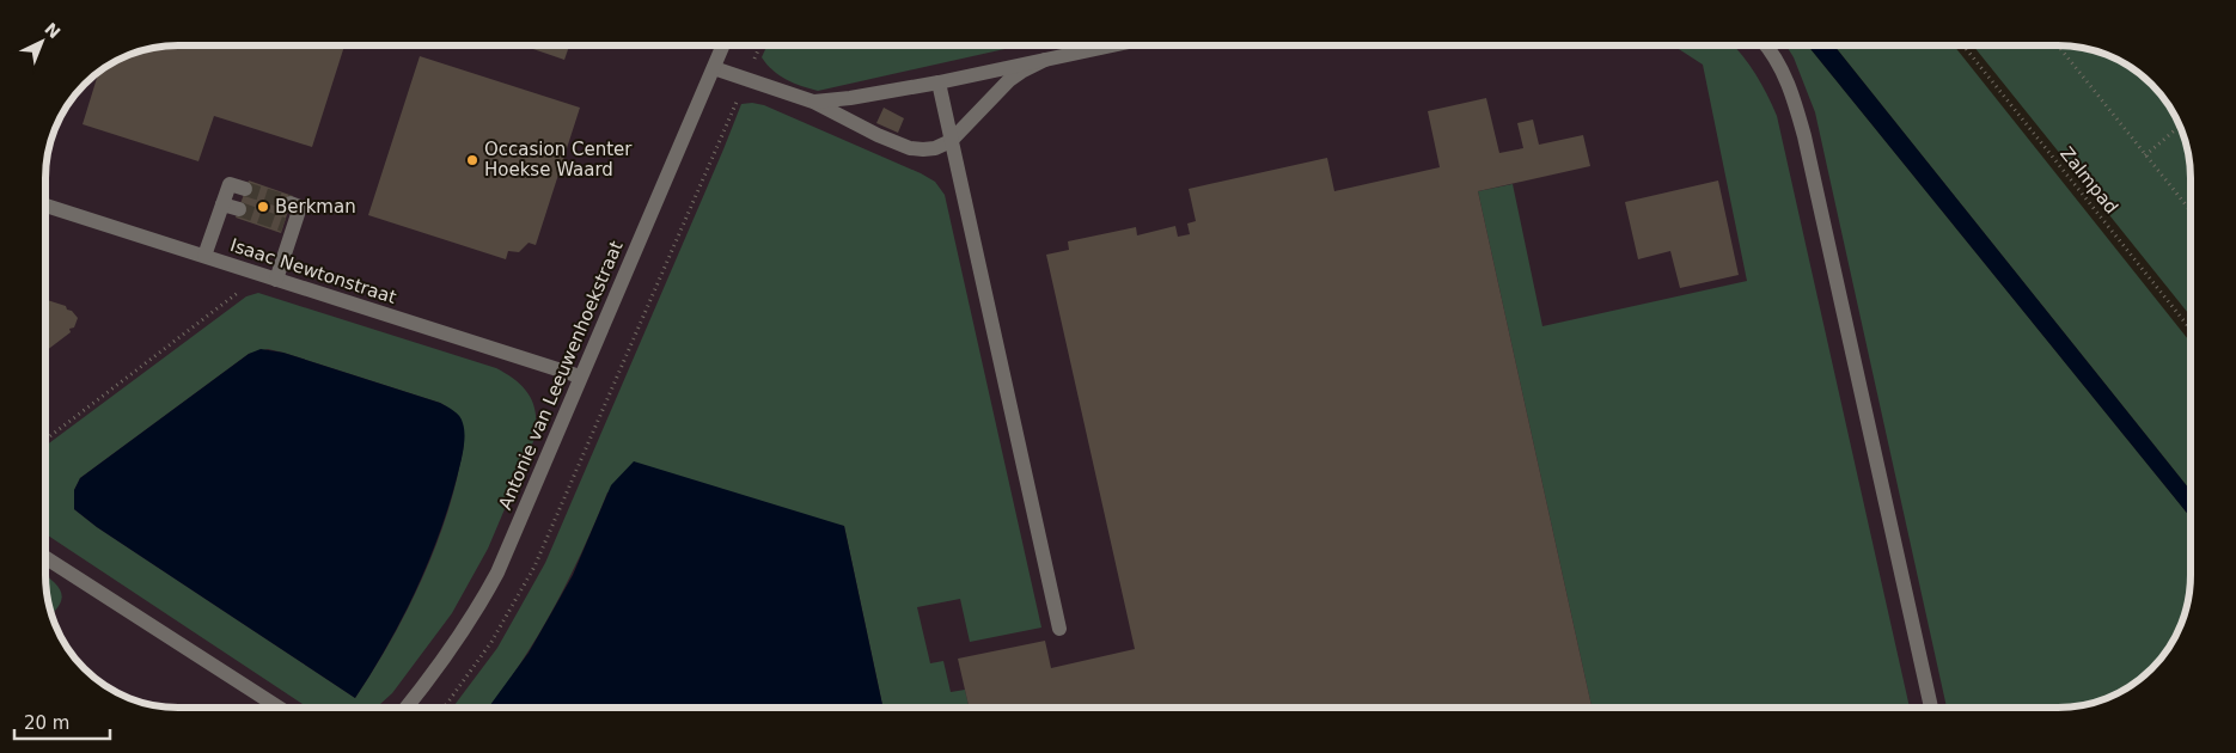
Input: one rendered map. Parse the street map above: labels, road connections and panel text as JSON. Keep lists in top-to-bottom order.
{
  "streets": {
    "street": ["Isaac Newtonstraat", "Antonie van Leeuwenhoekstraat"],
    "path": ["Zalmpad"]
  },
  "crossings": [
    ["Isaac Newtonstraat", "Antonie van Leeuwenhoekstraat"]
  ],
  "places": ["Occasion Center Hoekse Waard", "Berkman"],
  "scale_bar": "20 m",
  "north": "top right"
}
